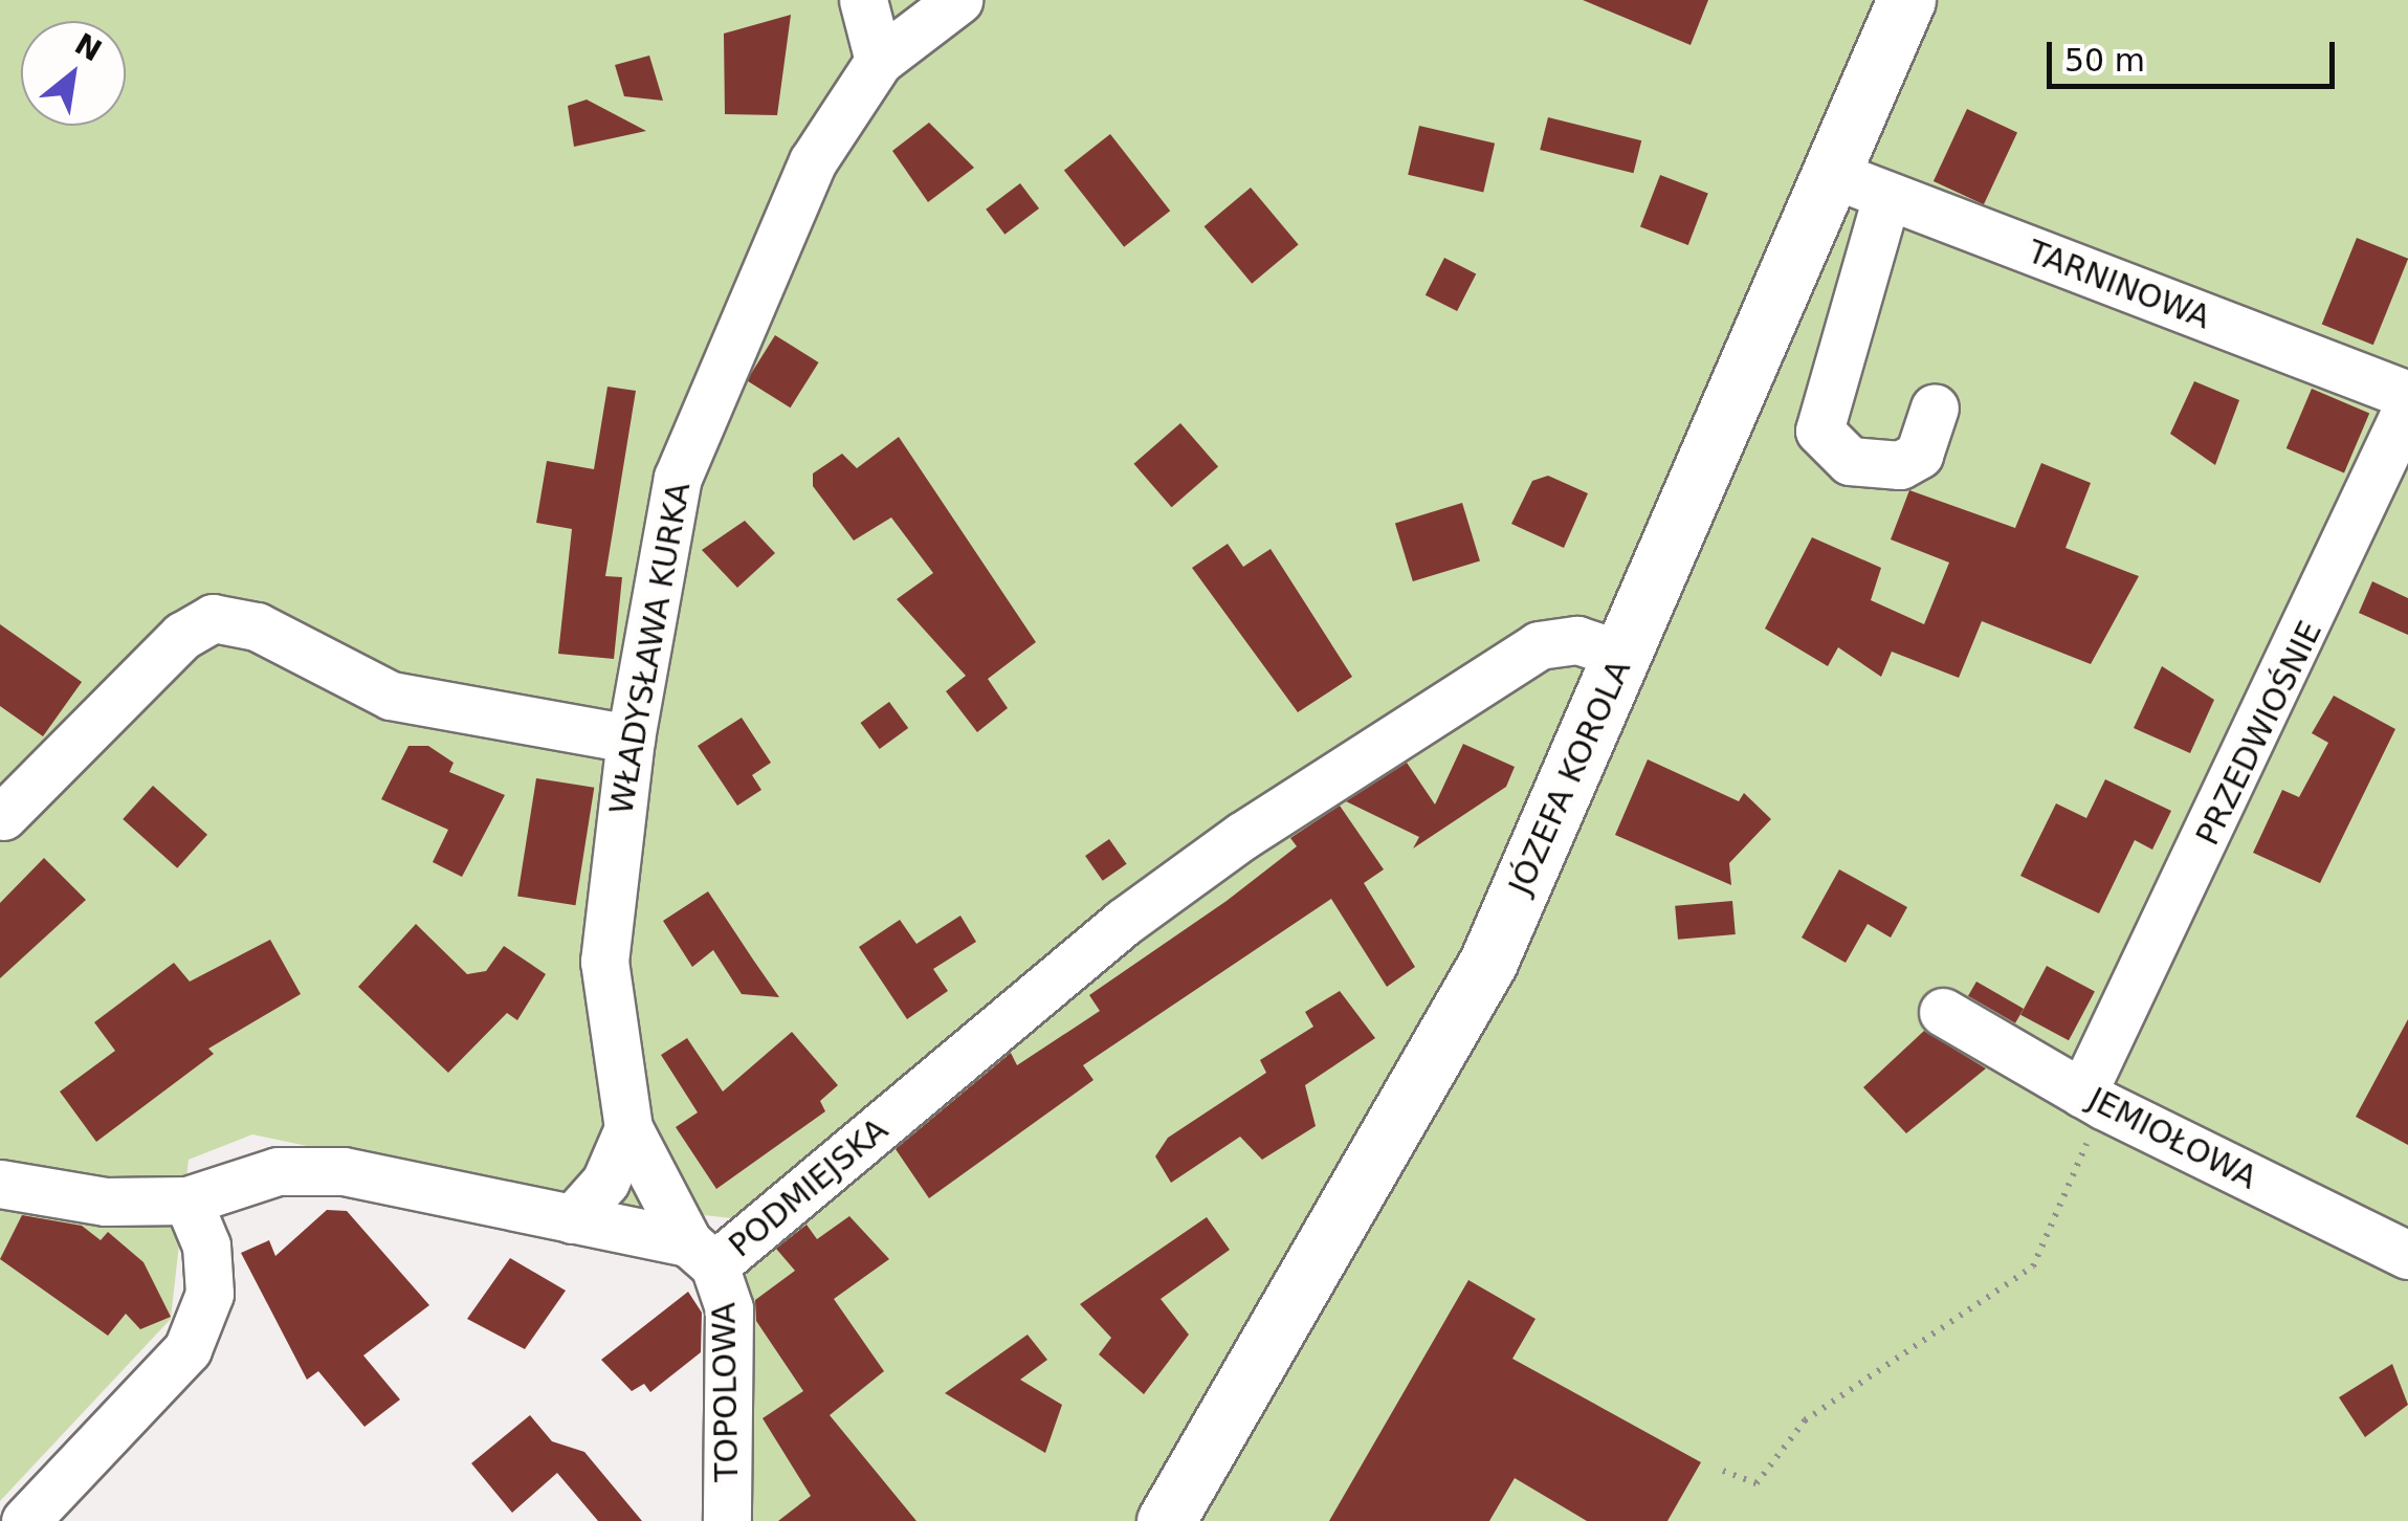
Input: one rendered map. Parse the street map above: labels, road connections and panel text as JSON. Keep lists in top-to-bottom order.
{
  "streets": {
    "highway": ["JÓZEFA KOROLA"],
    "street": [
      "TARNINOWA",
      "WŁADYSŁAWA KURKA",
      "PRZEDWIOŚNIE",
      "JEMIOŁOWA",
      "PODMIEJSKA",
      "TOPOLOWA"
    ]
  },
  "crossings": [
    ["TARNINOWA", "JÓZEFA KOROLA"],
    ["WŁADYSŁAWA KURKA", "PODMIEJSKA"],
    ["WŁADYSŁAWA KURKA", "TOPOLOWA"],
    ["PRZEDWIOŚNIE", "JEMIOŁOWA"],
    ["JÓZEFA KOROLA", "PODMIEJSKA"],
    ["PODMIEJSKA", "TOPOLOWA"]
  ],
  "scale_bar": "50 m",
  "north": "top right"
}
